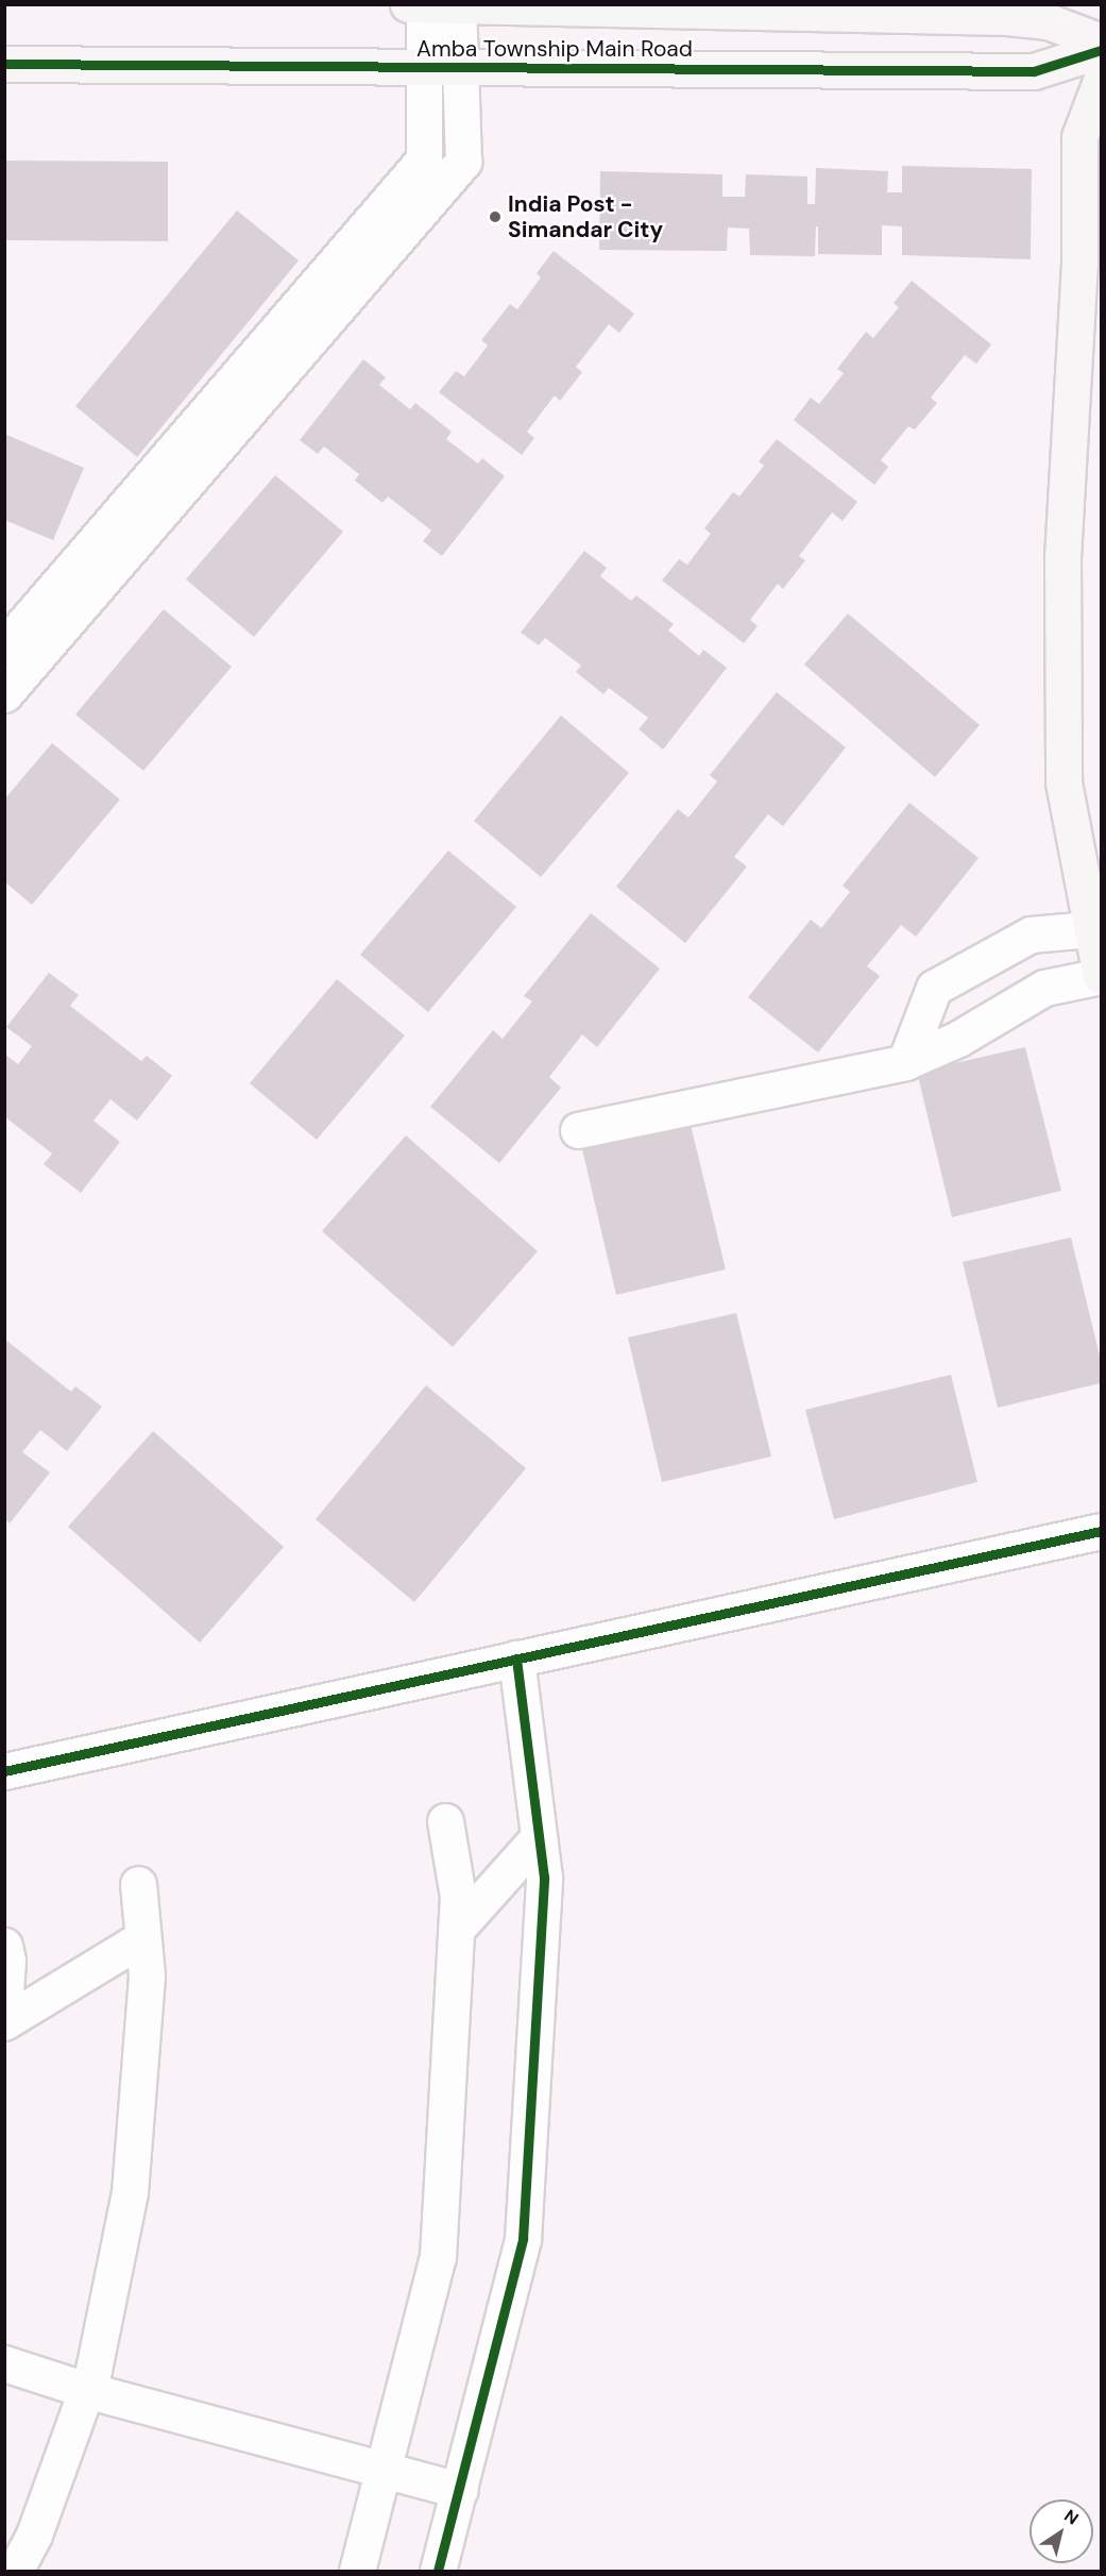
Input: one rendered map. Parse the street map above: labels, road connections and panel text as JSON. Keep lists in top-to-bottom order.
{
  "streets": {
    "street": ["Amba Township Main Road"]
  },
  "places": ["India Post - Simandar City"],
  "north": "top right"
}
